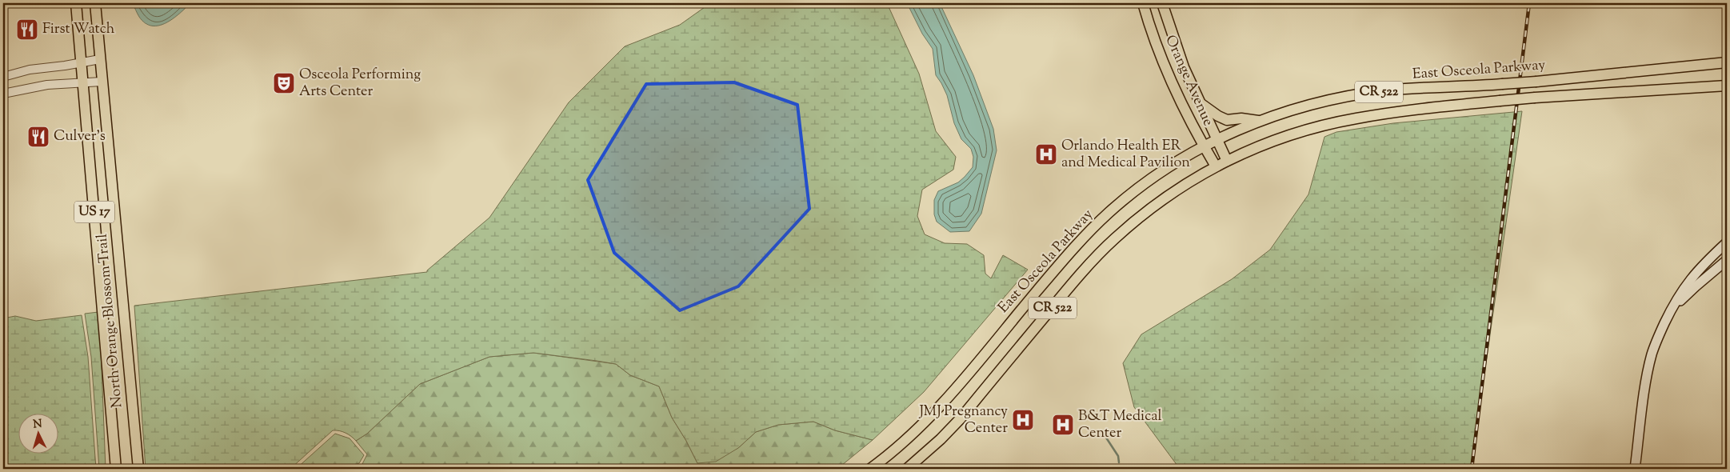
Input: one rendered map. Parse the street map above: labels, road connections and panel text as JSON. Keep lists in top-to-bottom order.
{
  "streets": {
    "main road": [
      "East Osceola Parkway",
      "Orange Avenue",
      "CR 522",
      "US 17",
      "North Orange Blossom Trail"
    ]
  },
  "crossings": [
    ["East Osceola Parkway", "Orange Avenue"],
    ["Orange Avenue", "CR 522"]
  ],
  "places": {
    "restaurant": ["First Watch", "Culver's"],
    "theatre": ["Osceola Performing Arts Center"],
    "hospital": ["Orlando Health ER and Medical Pavilion", "JMJ Pregnancy Center", "B&T Medical Center"]
  },
  "north": "top"
}
